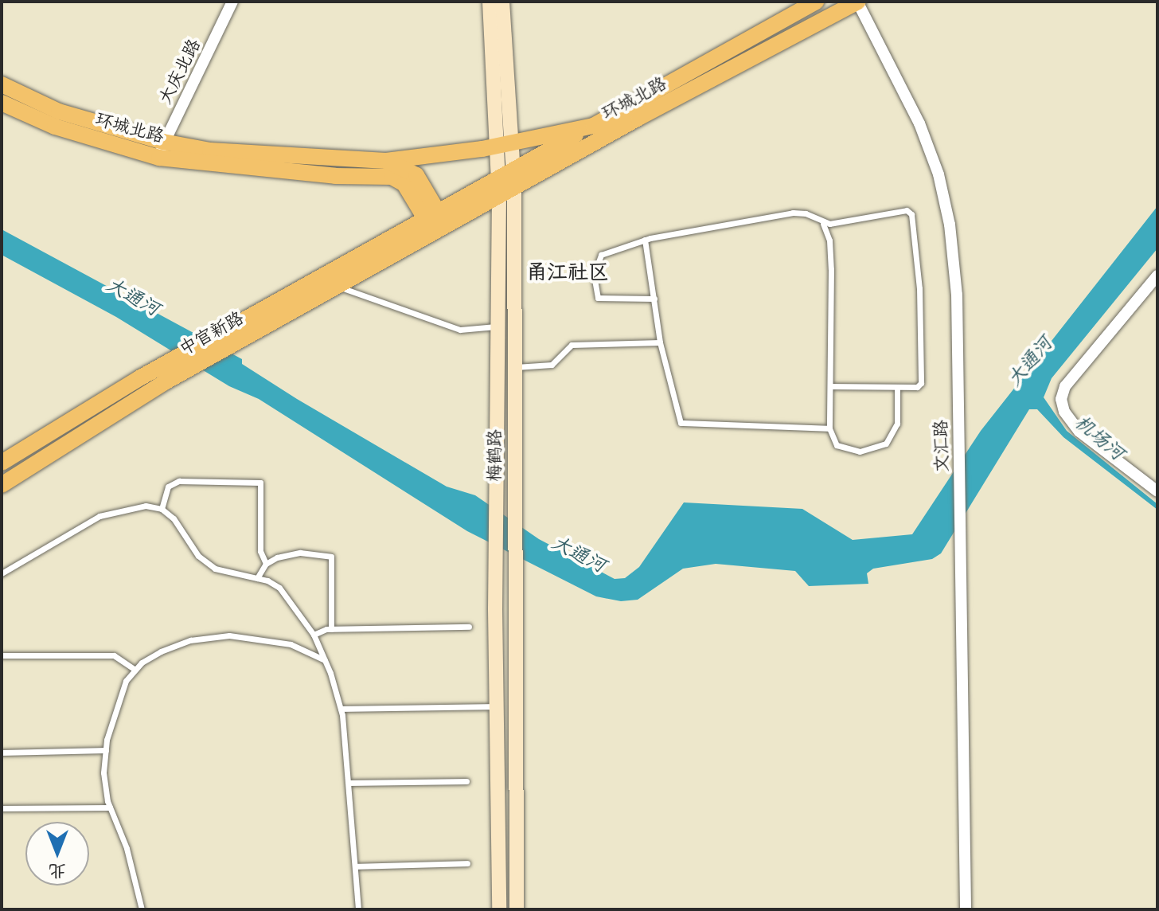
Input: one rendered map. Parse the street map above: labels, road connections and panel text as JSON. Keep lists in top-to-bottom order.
{
  "streets": {
    "main road": ["环城北路", "中官新路"],
    "street": ["大庆北路", "文汇路", "梅鹤路"]
  },
  "crossings": [
    ["大庆北路", "环城北路"],
    ["环城北路", "中官新路"],
    ["环城北路", "文汇路"],
    ["环城北路", "梅鹤路"]
  ],
  "districts": ["甬江社区"],
  "water": ["大通河", "机场河"],
  "north": "bottom"
}
